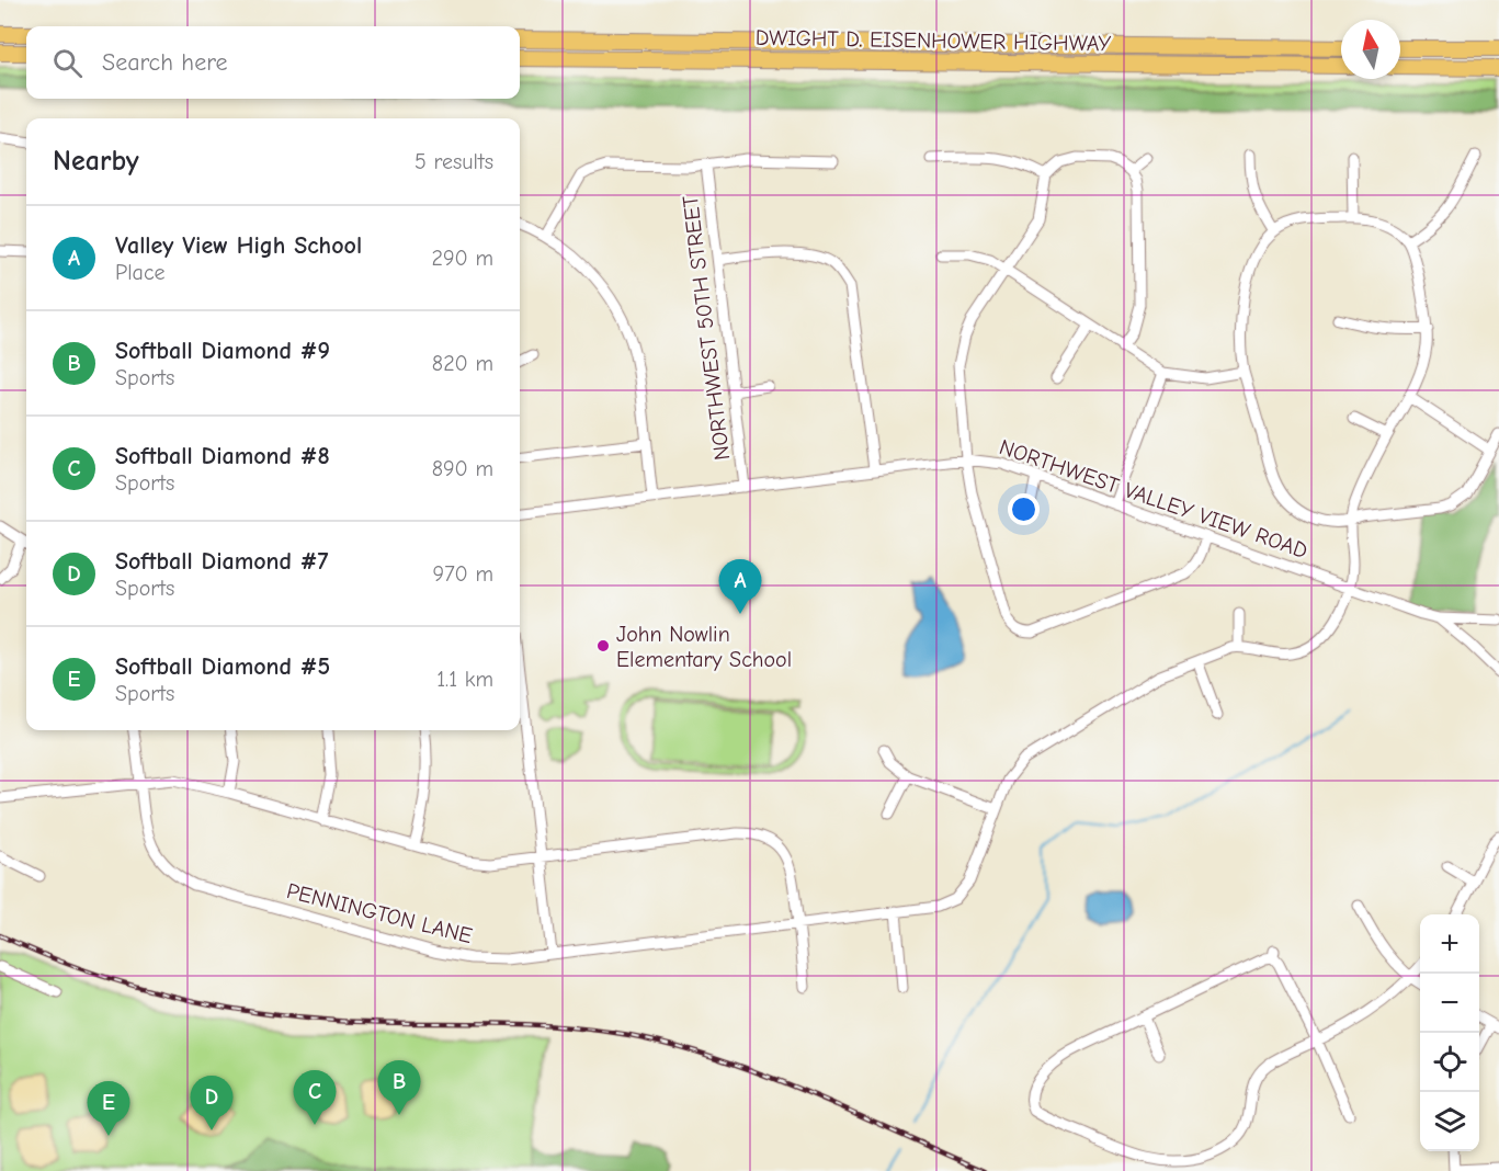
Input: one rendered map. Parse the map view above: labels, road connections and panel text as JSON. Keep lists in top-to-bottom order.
{
  "streets": {
    "highway": ["DWIGHT D. EISENHOWER HIGHWAY"],
    "street": ["NORTHWEST 50TH STREET", "NORTHWEST VALLEY VIEW ROAD", "PENNINGTON LANE"]
  },
  "crossings": [
    ["NORTHWEST 50TH STREET", "NORTHWEST VALLEY VIEW ROAD"]
  ],
  "places": ["John Nowlin Elementary School"],
  "north": "top",
  "page": {
    "search": "Search here",
    "heading": ["Nearby", "5 results"],
    "list": [
      {
        "mark": "A",
        "name": "Valley View High School",
        "note": "Place",
        "value": "290 m"
      },
      {
        "mark": "B",
        "name": "Softball Diamond #9",
        "note": "Sports",
        "value": "820 m"
      },
      {
        "mark": "C",
        "name": "Softball Diamond #8",
        "note": "Sports",
        "value": "890 m"
      },
      {
        "mark": "D",
        "name": "Softball Diamond #7",
        "note": "Sports",
        "value": "970 m"
      },
      {
        "mark": "E",
        "name": "Softball Diamond #5",
        "note": "Sports",
        "value": "1.1 km"
      }
    ],
    "pins": [
      "A",
      "B",
      "C",
      "D",
      "E"
    ],
    "map_buttons": ["+", "−"]
  }
}
